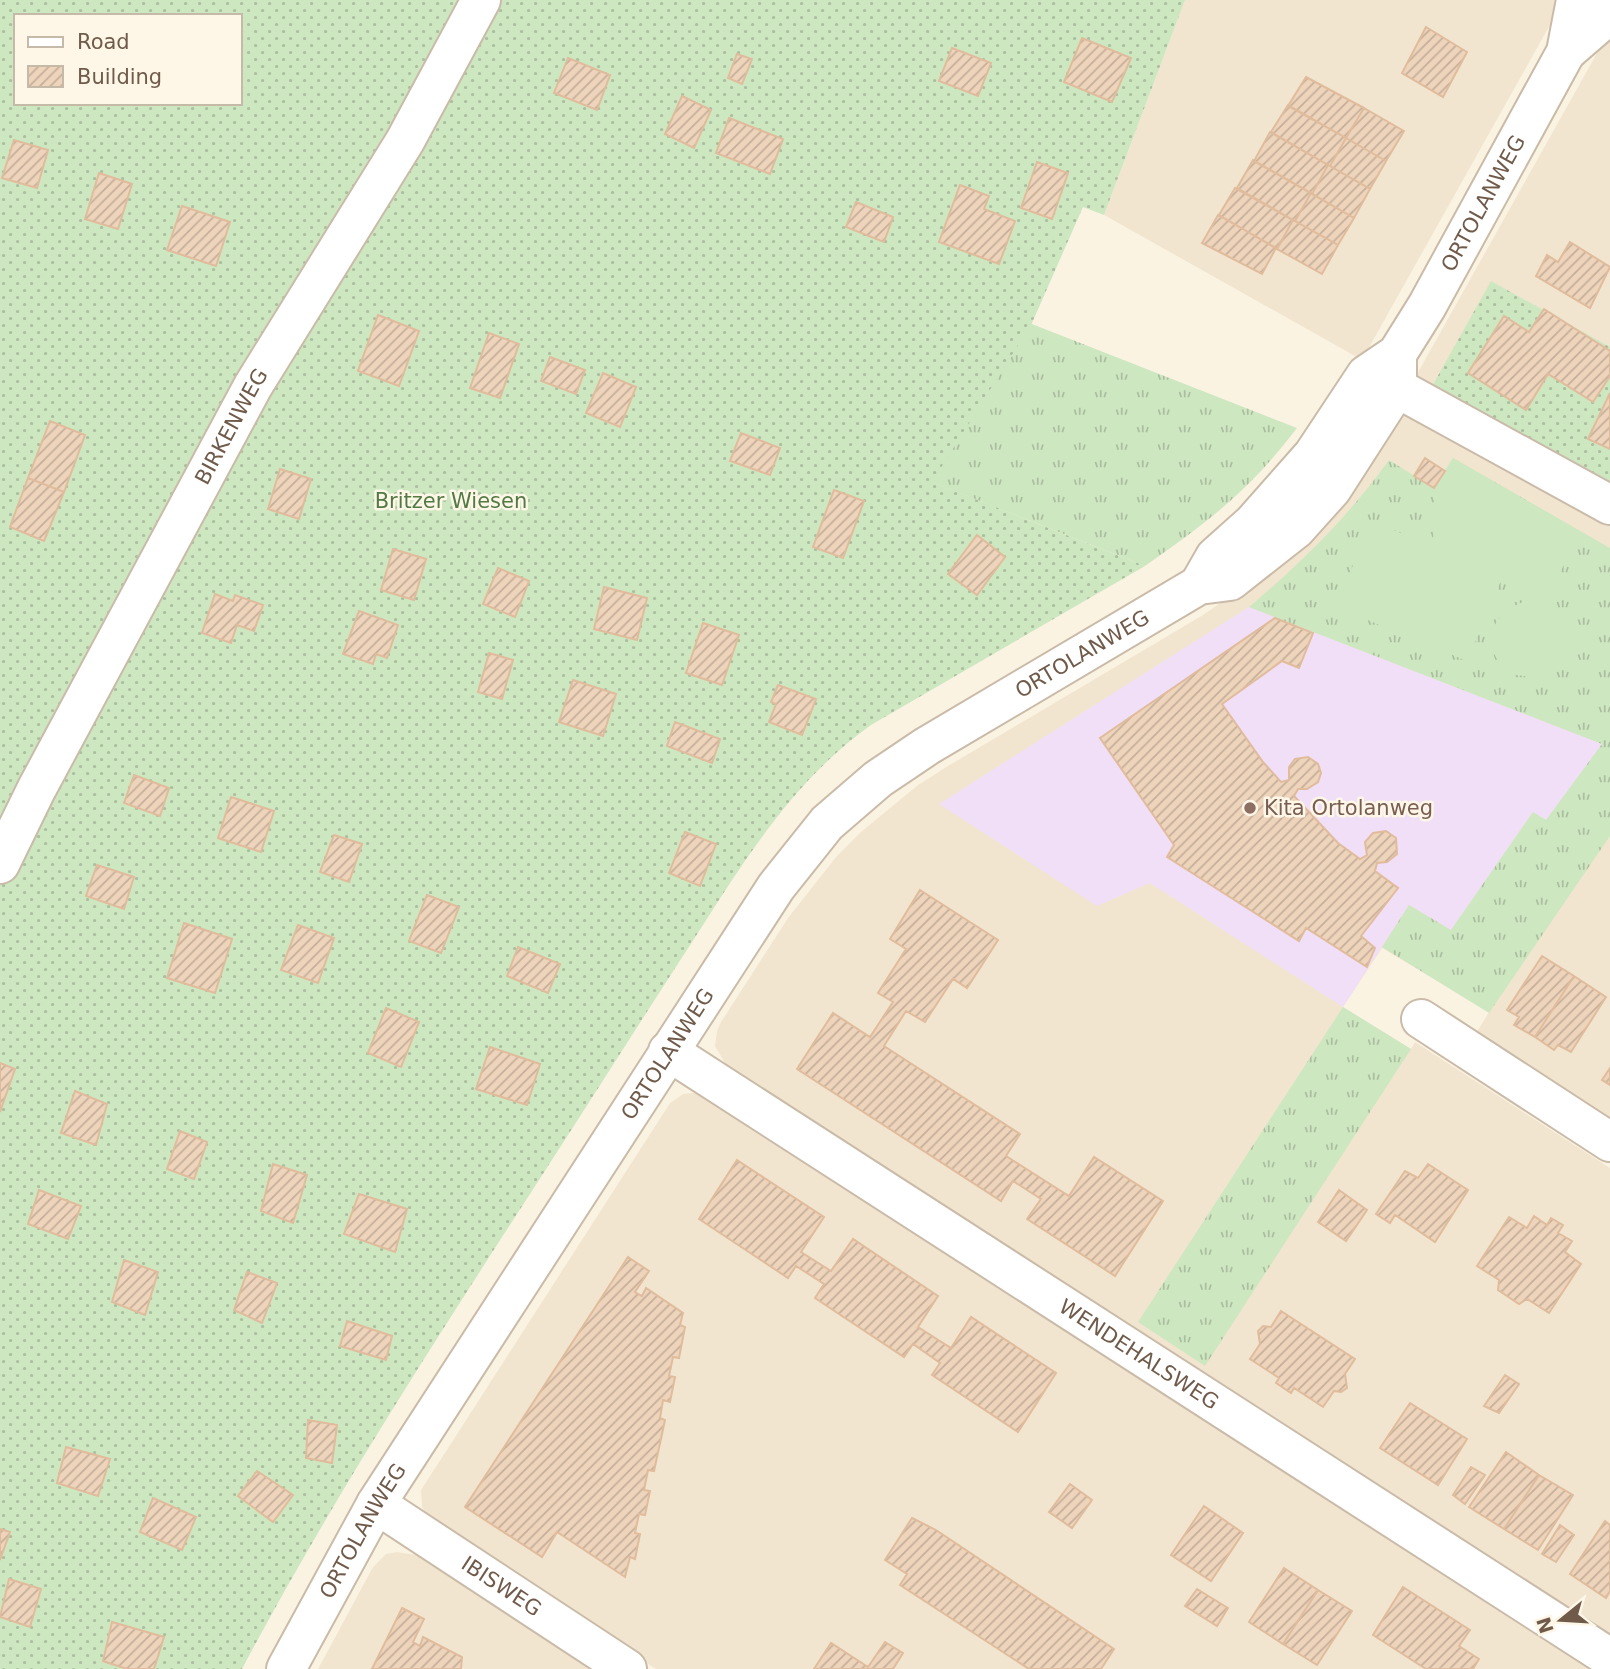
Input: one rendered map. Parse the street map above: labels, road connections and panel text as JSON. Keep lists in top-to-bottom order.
{
  "streets": {
    "street": [
      "ORTOLANWEG",
      "BIRKENWEG",
      "WENDEHALSWEG",
      "IBISWEG"
    ]
  },
  "crossings": [
    ["ORTOLANWEG", "WENDEHALSWEG"],
    ["ORTOLANWEG", "IBISWEG"]
  ],
  "parks": ["Britzer Wiesen"],
  "places": ["Kita Ortolanweg"],
  "legend": ["Road", "Building"],
  "north": "left"
}
